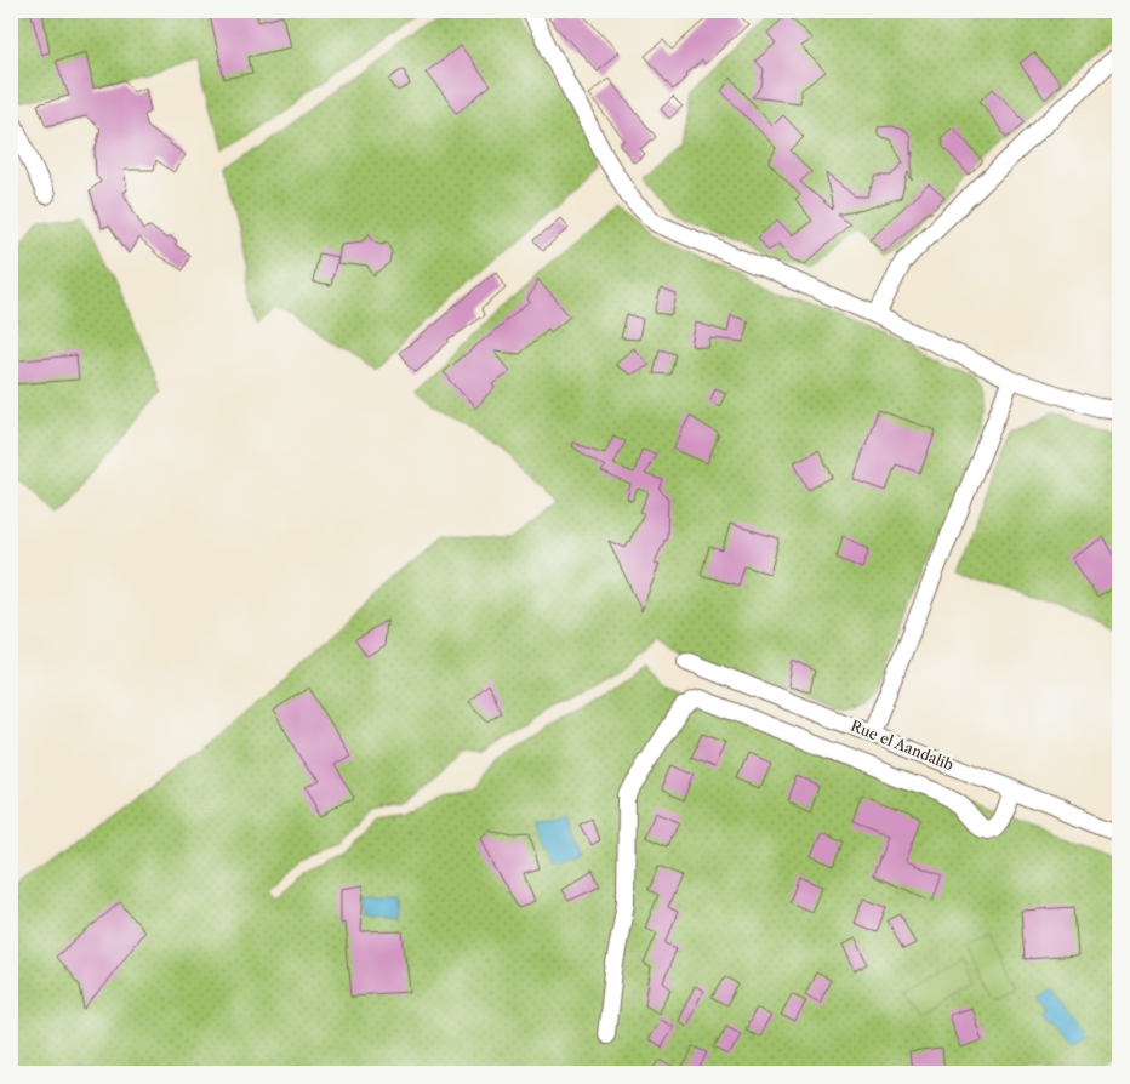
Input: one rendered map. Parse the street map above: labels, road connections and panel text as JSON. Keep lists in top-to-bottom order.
{
  "streets": {
    "street": ["Rue el Aandalib"]
  }
}
